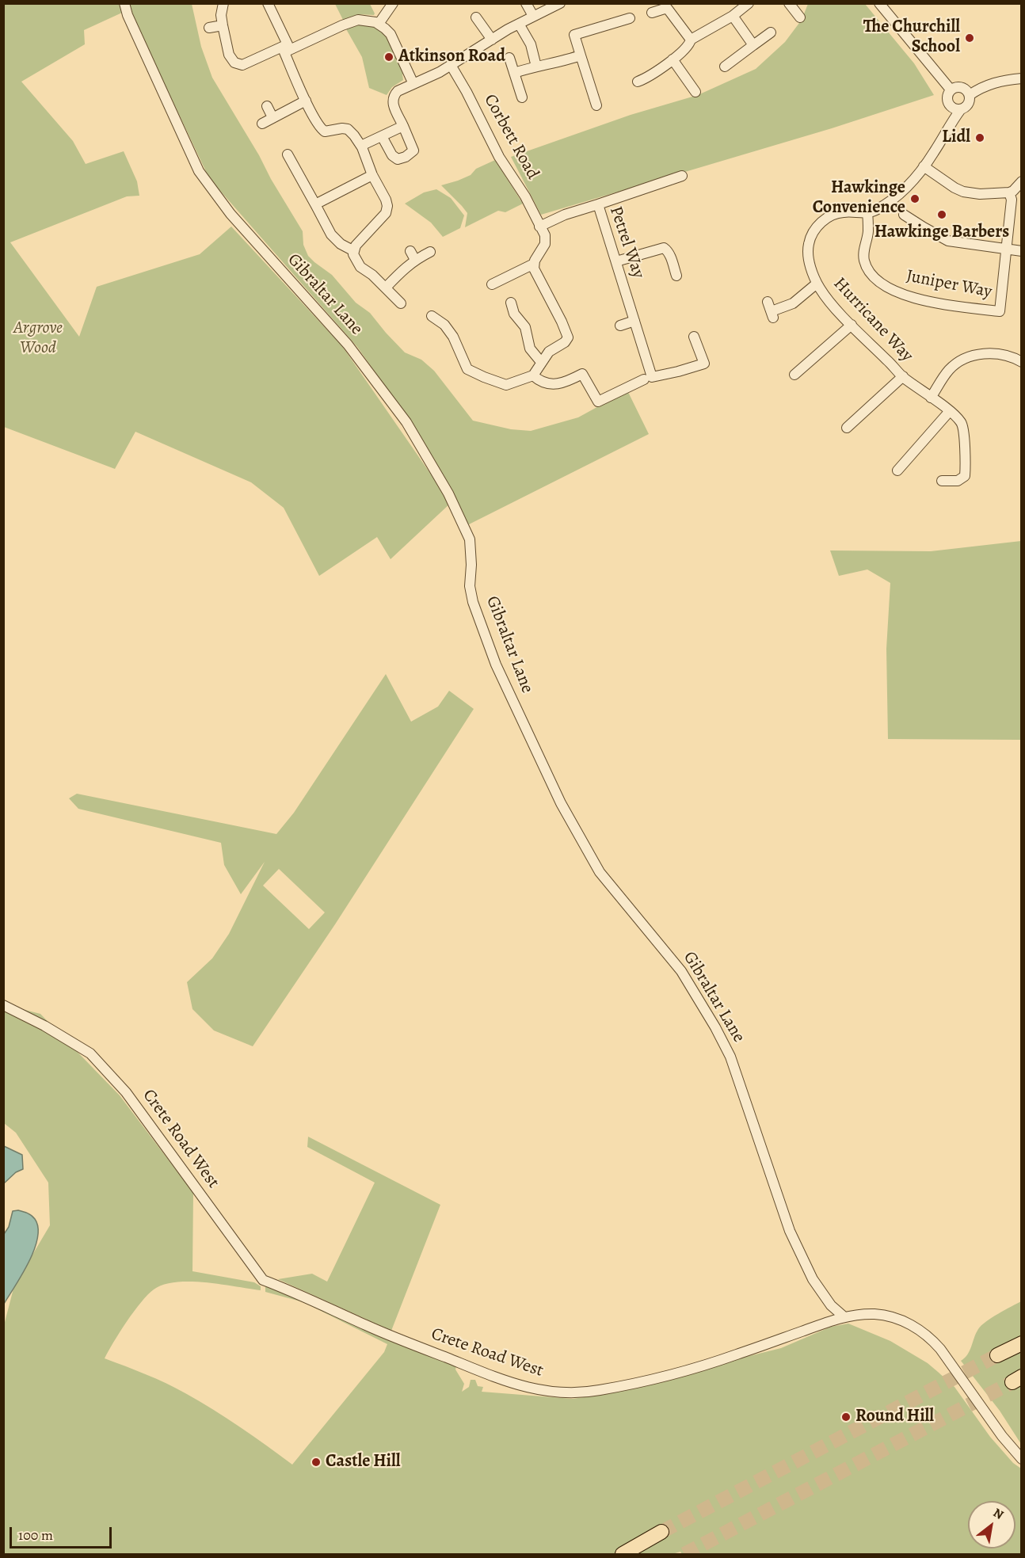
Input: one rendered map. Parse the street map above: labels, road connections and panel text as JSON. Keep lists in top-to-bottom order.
{
  "streets": {
    "street": [
      "Corbett Road",
      "Petrel Way",
      "Juniper Way",
      "Gibraltar Lane",
      "Hurricane Way",
      "Crete Road West"
    ]
  },
  "crossings": [
    ["Corbett Road", "Petrel Way"],
    ["Juniper Way", "Hurricane Way"],
    ["Gibraltar Lane", "Crete Road West"]
  ],
  "parks": ["Argrove Wood"],
  "places": [
    "The Churchill School",
    "Atkinson Road",
    "Lidl",
    "Hawkinge Convenience",
    "Hawkinge Barbers",
    "Round Hill",
    "Castle Hill"
  ],
  "scale_bar": "100 m",
  "north": "top right"
}
